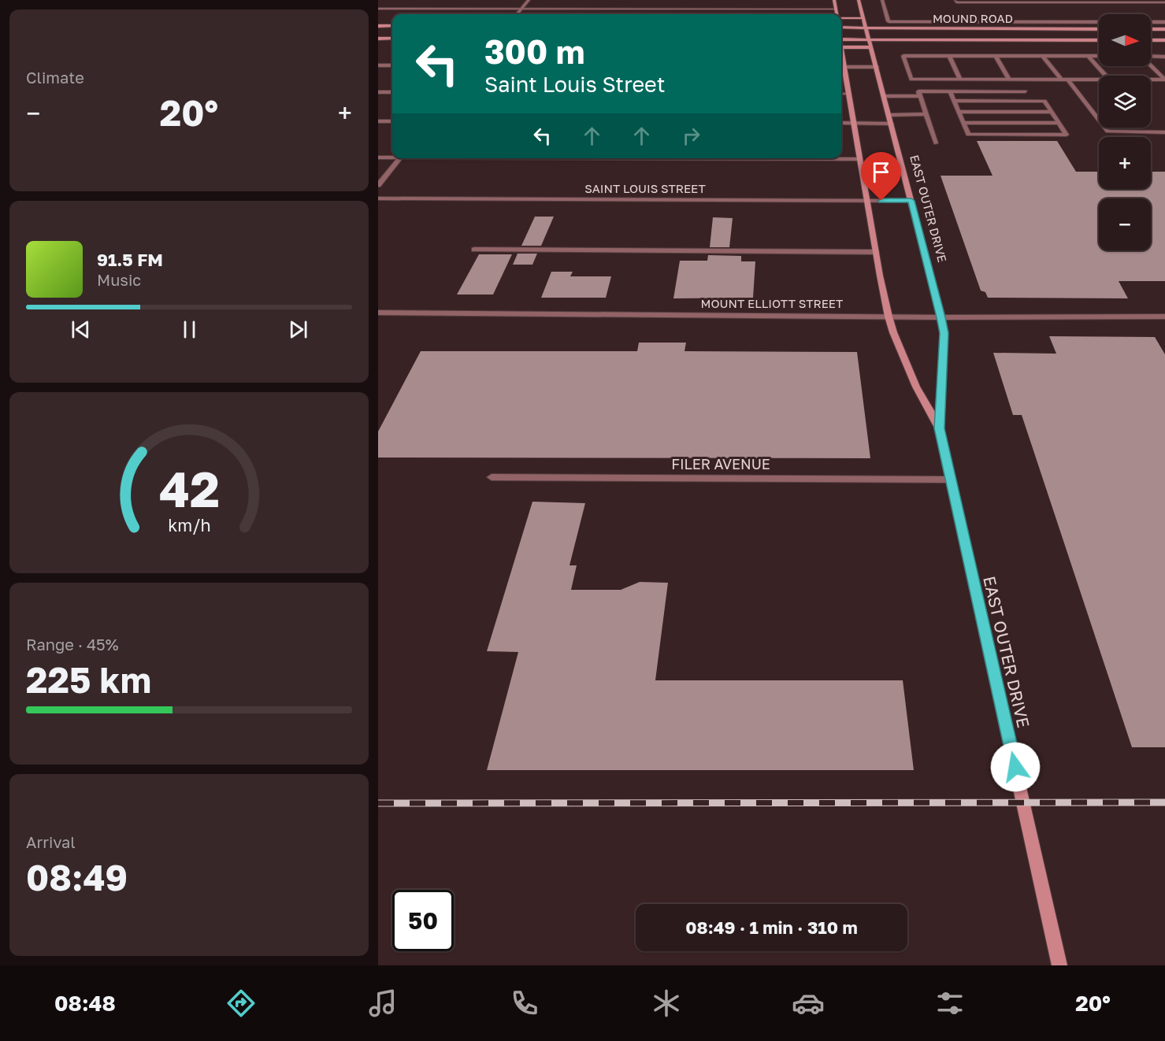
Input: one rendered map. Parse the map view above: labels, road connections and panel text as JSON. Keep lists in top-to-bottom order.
{
  "streets": {
    "main road": ["MOUND ROAD", "EAST OUTER DRIVE"],
    "street": ["SAINT LOUIS STREET", "MOUNT ELLIOTT STREET", "FILER AVENUE"]
  },
  "crossings": [
    ["MOUND ROAD", "EAST OUTER DRIVE"],
    ["SAINT LOUIS STREET", "EAST OUTER DRIVE"],
    ["EAST OUTER DRIVE", "MOUNT ELLIOTT STREET"],
    ["EAST OUTER DRIVE", "FILER AVENUE"]
  ],
  "north": "right",
  "page": {
    "tile": [
      "Climate",
      ["Range · 45%", "225 km"],
      ["Arrival", "08:49"]
    ],
    "map_buttons": ["+", "−"],
    "turn": ["300 m", "Saint Louis Street"],
    "heat": ["−", "20°", "+"],
    "song": ["91.5 FM", "Music"],
    "limit": "50",
    "trip": "08:49 · 1 min · 310 m",
    "tabs": ["08:48", "20°"],
    "gauge": ["42", "km/h"]
  }
}
